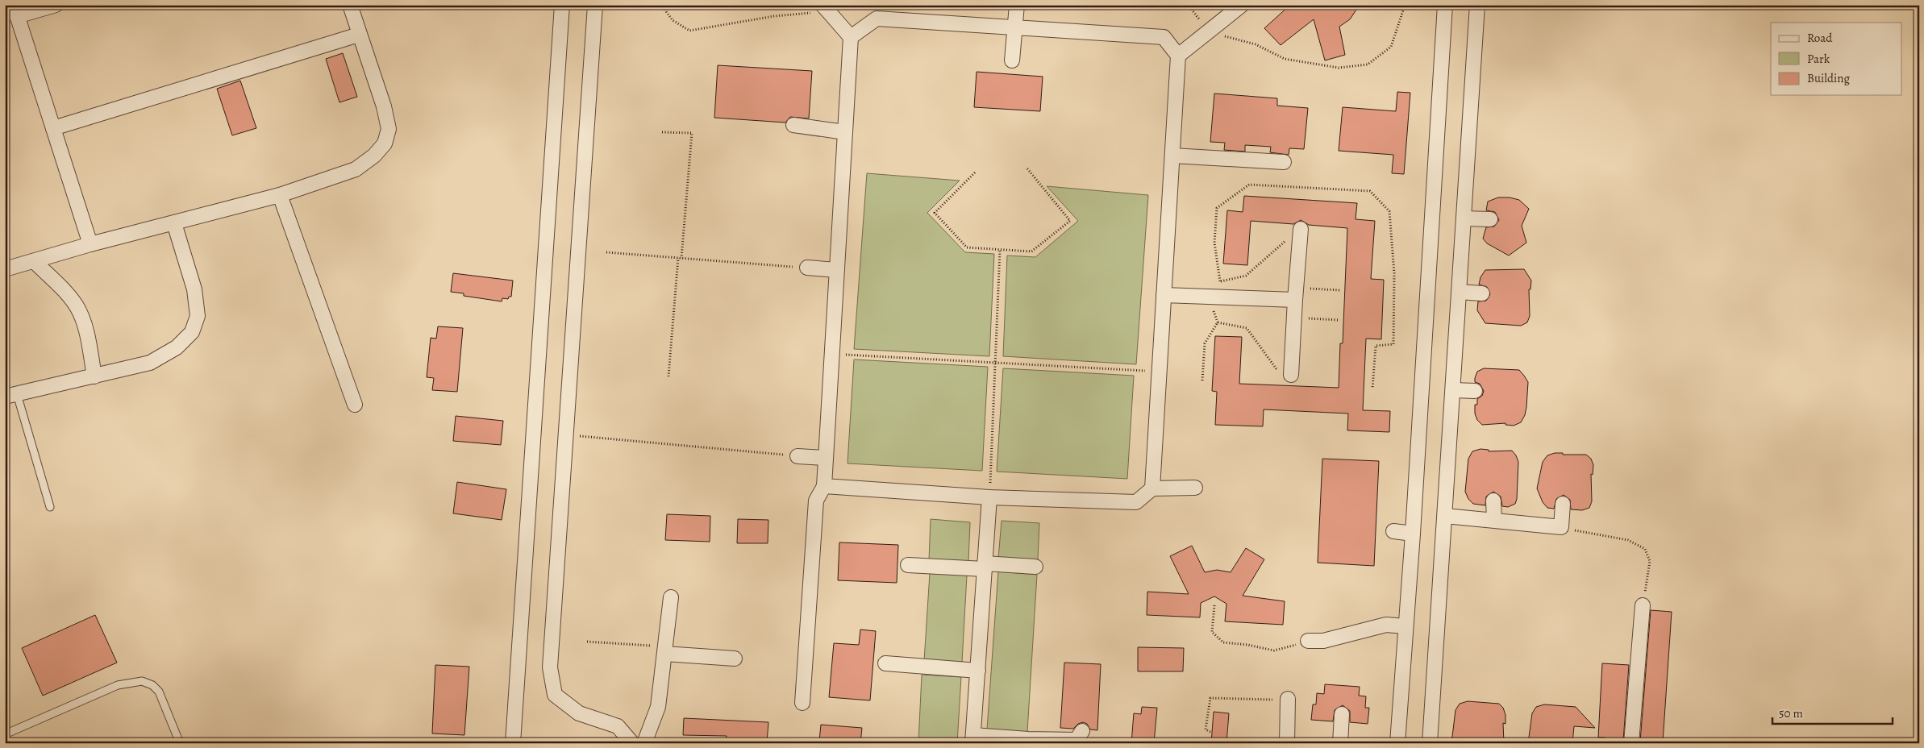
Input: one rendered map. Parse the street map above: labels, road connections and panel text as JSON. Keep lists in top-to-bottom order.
{
  "legend": ["Road", "Park", "Building"],
  "scale_bar": "50 m"
}
